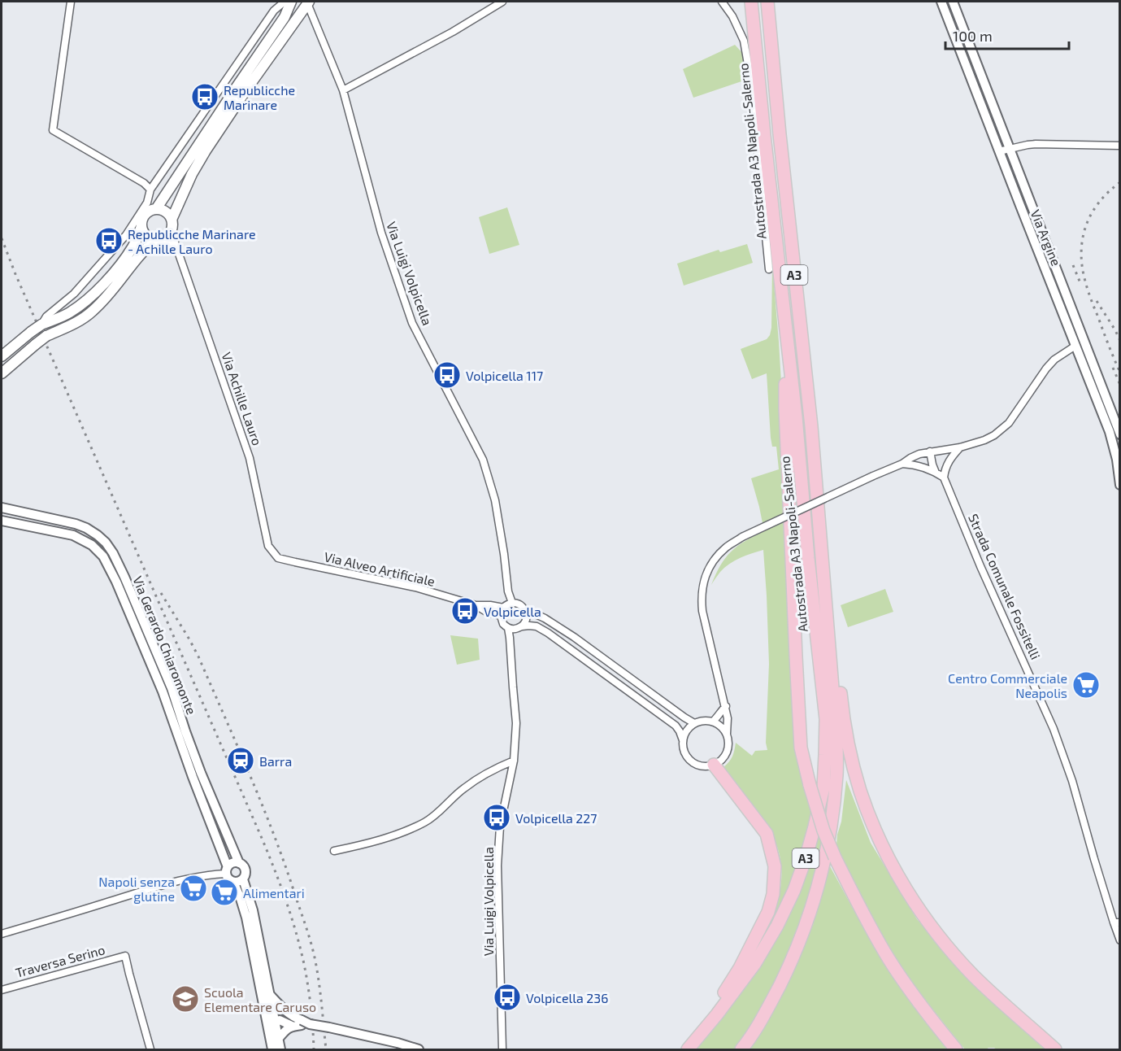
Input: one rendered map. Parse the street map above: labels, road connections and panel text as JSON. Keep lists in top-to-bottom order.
{
  "streets": {
    "highway": ["Autostrada A3 Napoli-Salerno", "A3"],
    "street": [
      "Via Argine",
      "Via Luigi Volpicella",
      "Via Achille Lauro",
      "Via Alveo Artificiale",
      "Strada Comunale Fossitelli",
      "Via Gerardo Chiaromonte",
      "Traversa Serino"
    ]
  },
  "crossings": [
    ["Via Luigi Volpicella", "Via Alveo Artificiale"],
    ["Via Achille Lauro", "Via Alveo Artificiale"]
  ],
  "places": {
    "bus stop": [
      "Republicche Marinare",
      "Republicche Marinare - Achille Lauro",
      "Volpicella 117",
      "Volpicella",
      "Volpicella 227",
      "Volpicella 236"
    ],
    "supermarket": ["Centro Commerciale Neapolis", "Napoli senza glutine", "Alimentari"],
    "station": ["Barra"],
    "school or university": ["Scuola Elementare Caruso"]
  },
  "scale_bar": "100 m"
}
